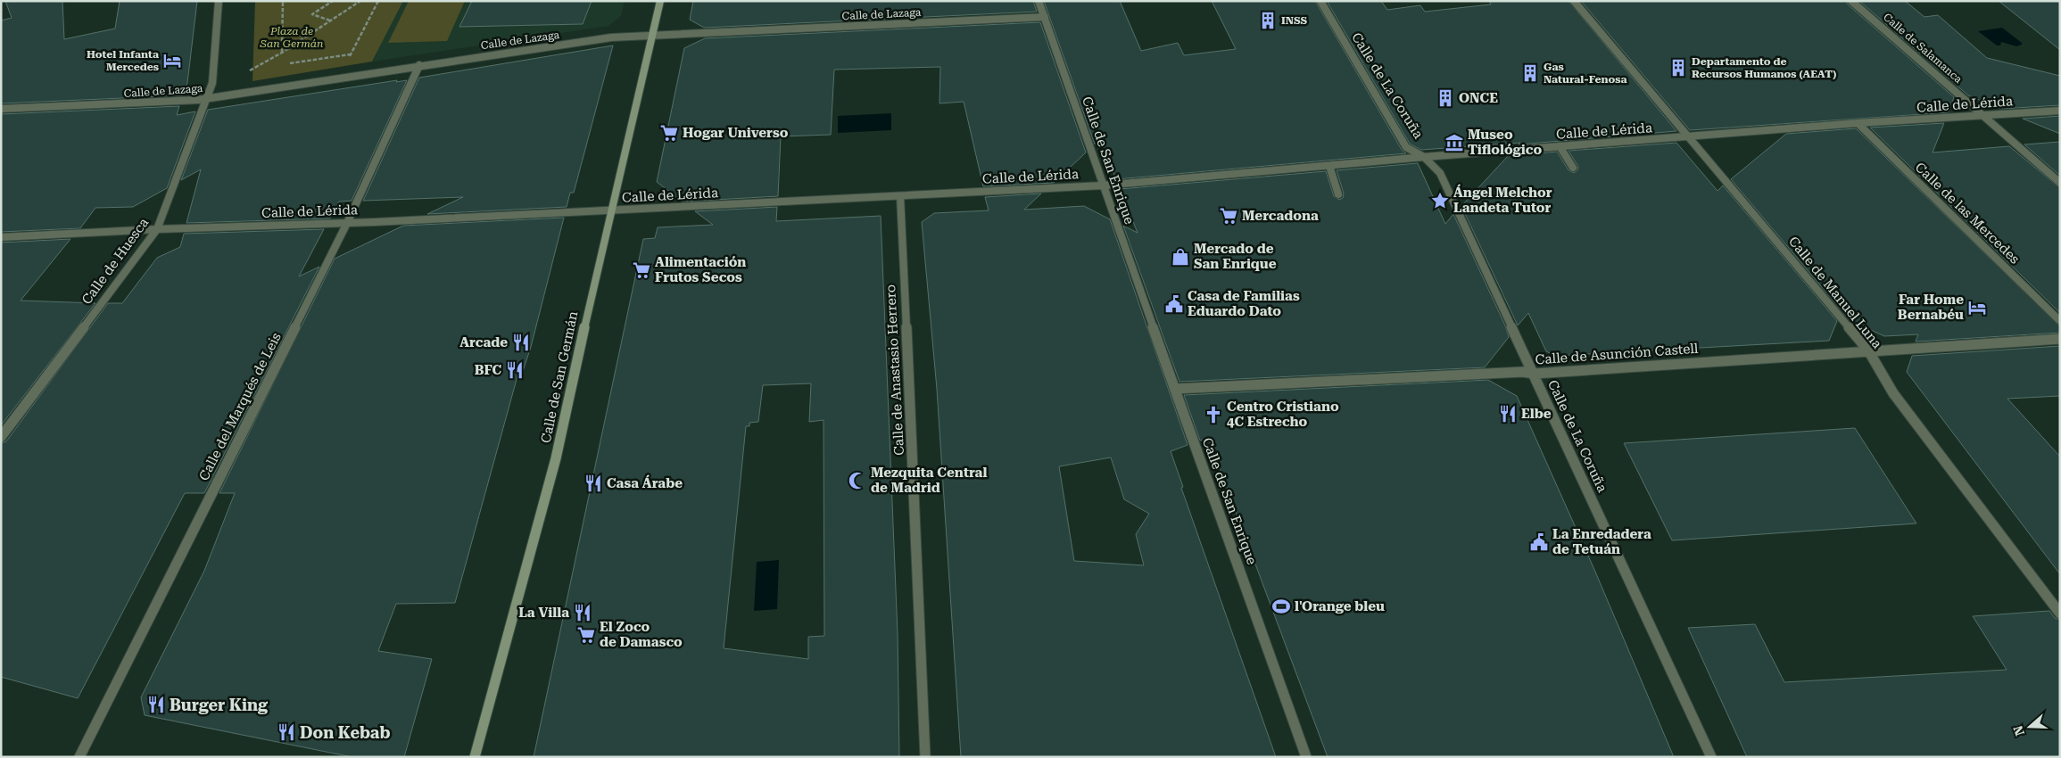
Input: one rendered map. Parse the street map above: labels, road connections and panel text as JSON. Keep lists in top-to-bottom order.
{
  "streets": {
    "street": [
      "Calle de Lazaga",
      "Calle de Salamanca",
      "Calle de La Coruña",
      "Calle de Lérida",
      "Calle de San Enrique",
      "Calle de las Mercedes",
      "Calle de Huesca",
      "Calle de Manuel Luna",
      "Calle de Asunción Castell",
      "Calle de Anastasio Herrero",
      "Calle de San Germán",
      "Calle del Marqués de Leis"
    ]
  },
  "crossings": [
    ["Calle de Lazaga", "Calle de San Enrique"],
    ["Calle de Lazaga", "Calle de Huesca"],
    ["Calle de Lazaga", "Calle de San Germán"],
    ["Calle de Lazaga", "Calle del Marqués de Leis"],
    ["Calle de Salamanca", "Calle de Lérida"],
    ["Calle de La Coruña", "Calle de Lérida"],
    ["Calle de La Coruña", "Calle de Asunción Castell"],
    ["Calle de Lérida", "Calle de San Enrique"],
    ["Calle de Lérida", "Calle de las Mercedes"],
    ["Calle de Lérida", "Calle de Huesca"],
    ["Calle de Lérida", "Calle de Manuel Luna"],
    ["Calle de Lérida", "Calle de Anastasio Herrero"],
    ["Calle de Lérida", "Calle de San Germán"],
    ["Calle de Lérida", "Calle del Marqués de Leis"],
    ["Calle de San Enrique", "Calle de Asunción Castell"],
    ["Calle de Manuel Luna", "Calle de Asunción Castell"]
  ],
  "parks": ["Plaza de San Germán"],
  "places": {
    "building": [
      "INSS",
      "Departamento de Recursos Humanos (AEAT)",
      "Gas Natural-Fenosa",
      "ONCE"
    ],
    "hotel": ["Hotel Infanta Mercedes", "Far Home Bernabéu"],
    "supermarket": [
      "Hogar Universo",
      "Mercadona",
      "Alimentación Frutos Secos",
      "El Zoco de Damasco"
    ],
    "museum": ["Museo Tiflológico"],
    "place": ["Ángel Melchor Landeta Tutor"],
    "shop": ["Mercado de San Enrique"],
    "public building": ["Casa de Familias Eduardo Dato", "La Enredadera de Tetuán"],
    "restaurant": [
      "Arcade",
      "BFC",
      "Elbe",
      "Casa Árabe",
      "La Villa",
      "Burger King",
      "Don Kebab"
    ],
    "church": ["Centro Cristiano 4C Estrecho"],
    "mosque": ["Mezquita Central de Madrid"],
    "sports": ["l'Orange bleu"]
  },
  "north": "left"
}
